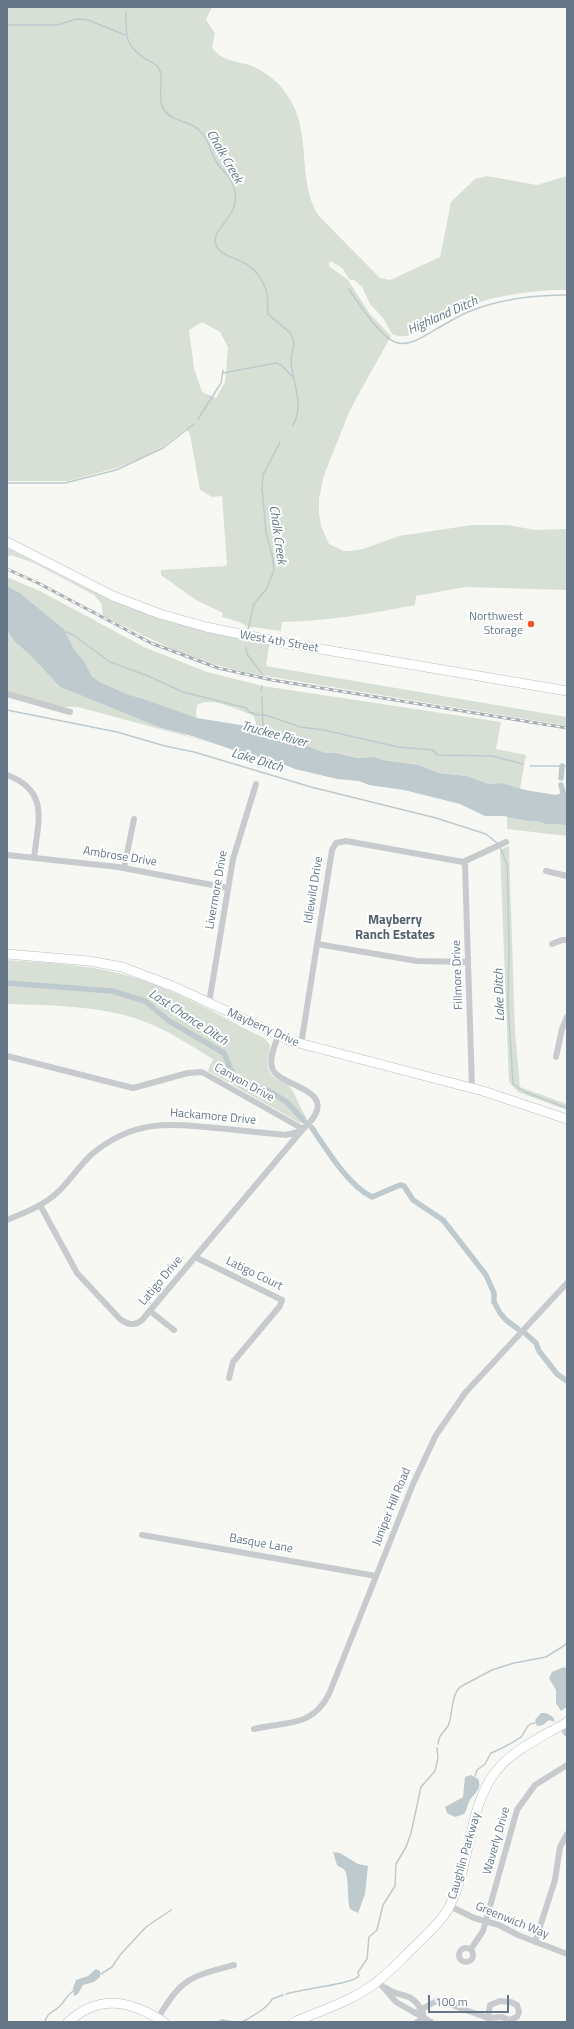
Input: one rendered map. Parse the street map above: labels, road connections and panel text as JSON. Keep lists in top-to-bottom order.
{
  "streets": {
    "main road": ["West 4th Street", "Mayberry Drive", "Caughlin Parkway"],
    "street": [
      "Ambrose Drive",
      "Livermore Drive",
      "Idlewild Drive",
      "Fillmore Drive",
      "Canyon Drive",
      "Hackamore Drive",
      "Latigo Court",
      "Latigo Drive",
      "Juniper Hill Road",
      "Basque Lane",
      "Waverly Drive",
      "Greenwich Way"
    ]
  },
  "crossings": [
    ["Ambrose Drive", "Livermore Drive"],
    ["Livermore Drive", "Mayberry Drive"],
    ["Idlewild Drive", "Fillmore Drive"],
    ["Idlewild Drive", "Mayberry Drive"],
    ["Fillmore Drive", "Mayberry Drive"],
    ["Mayberry Drive", "Canyon Drive"],
    ["Canyon Drive", "Hackamore Drive"],
    ["Canyon Drive", "Latigo Drive"],
    ["Hackamore Drive", "Latigo Drive"],
    ["Latigo Court", "Latigo Drive"],
    ["Juniper Hill Road", "Basque Lane"],
    ["Waverly Drive", "Greenwich Way"],
    ["Caughlin Parkway", "Greenwich Way"]
  ],
  "districts": ["Mayberry Ranch Estates"],
  "water": [
    "Chalk Creek",
    "Highland Ditch",
    "Truckee River",
    "Lake Ditch",
    "Last Chance Ditch"
  ],
  "places": ["Northwest Storage"],
  "scale_bar": "100 m"
}
